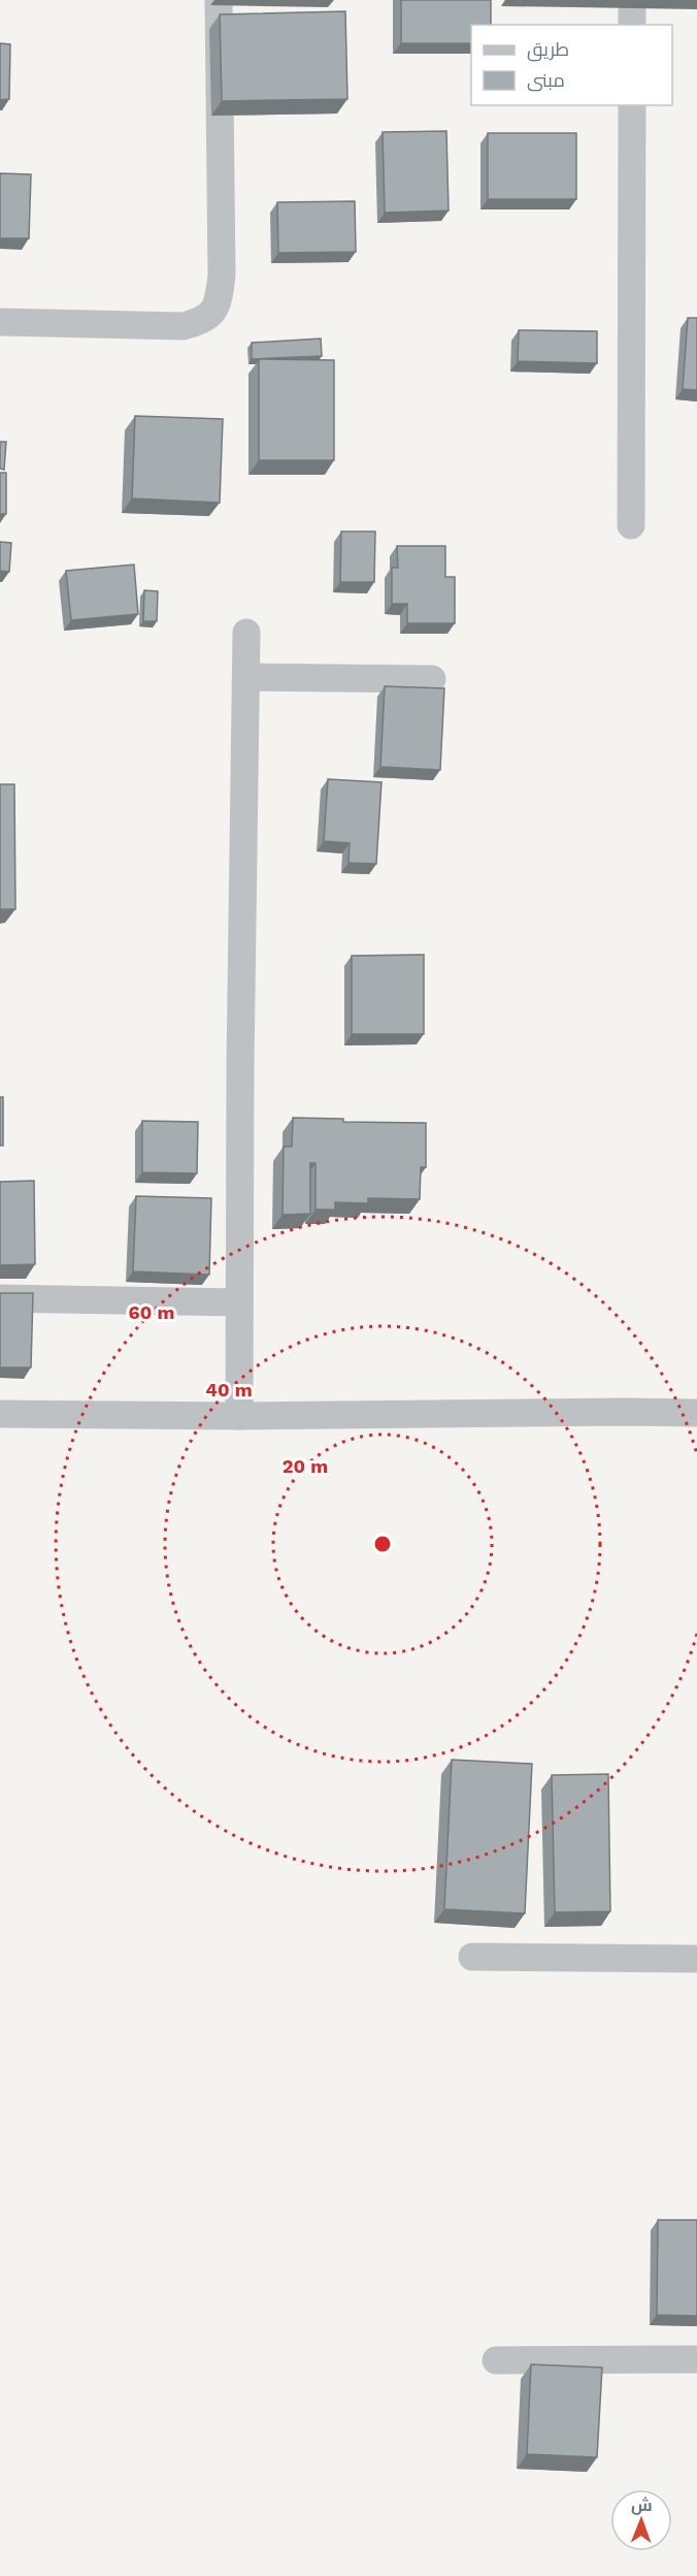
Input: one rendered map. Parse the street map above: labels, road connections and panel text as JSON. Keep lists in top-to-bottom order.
{
  "legend": ["طريق", "مبنى"],
  "north": "top",
  "rings": ["60 m", "40 m", "20 m"]
}
